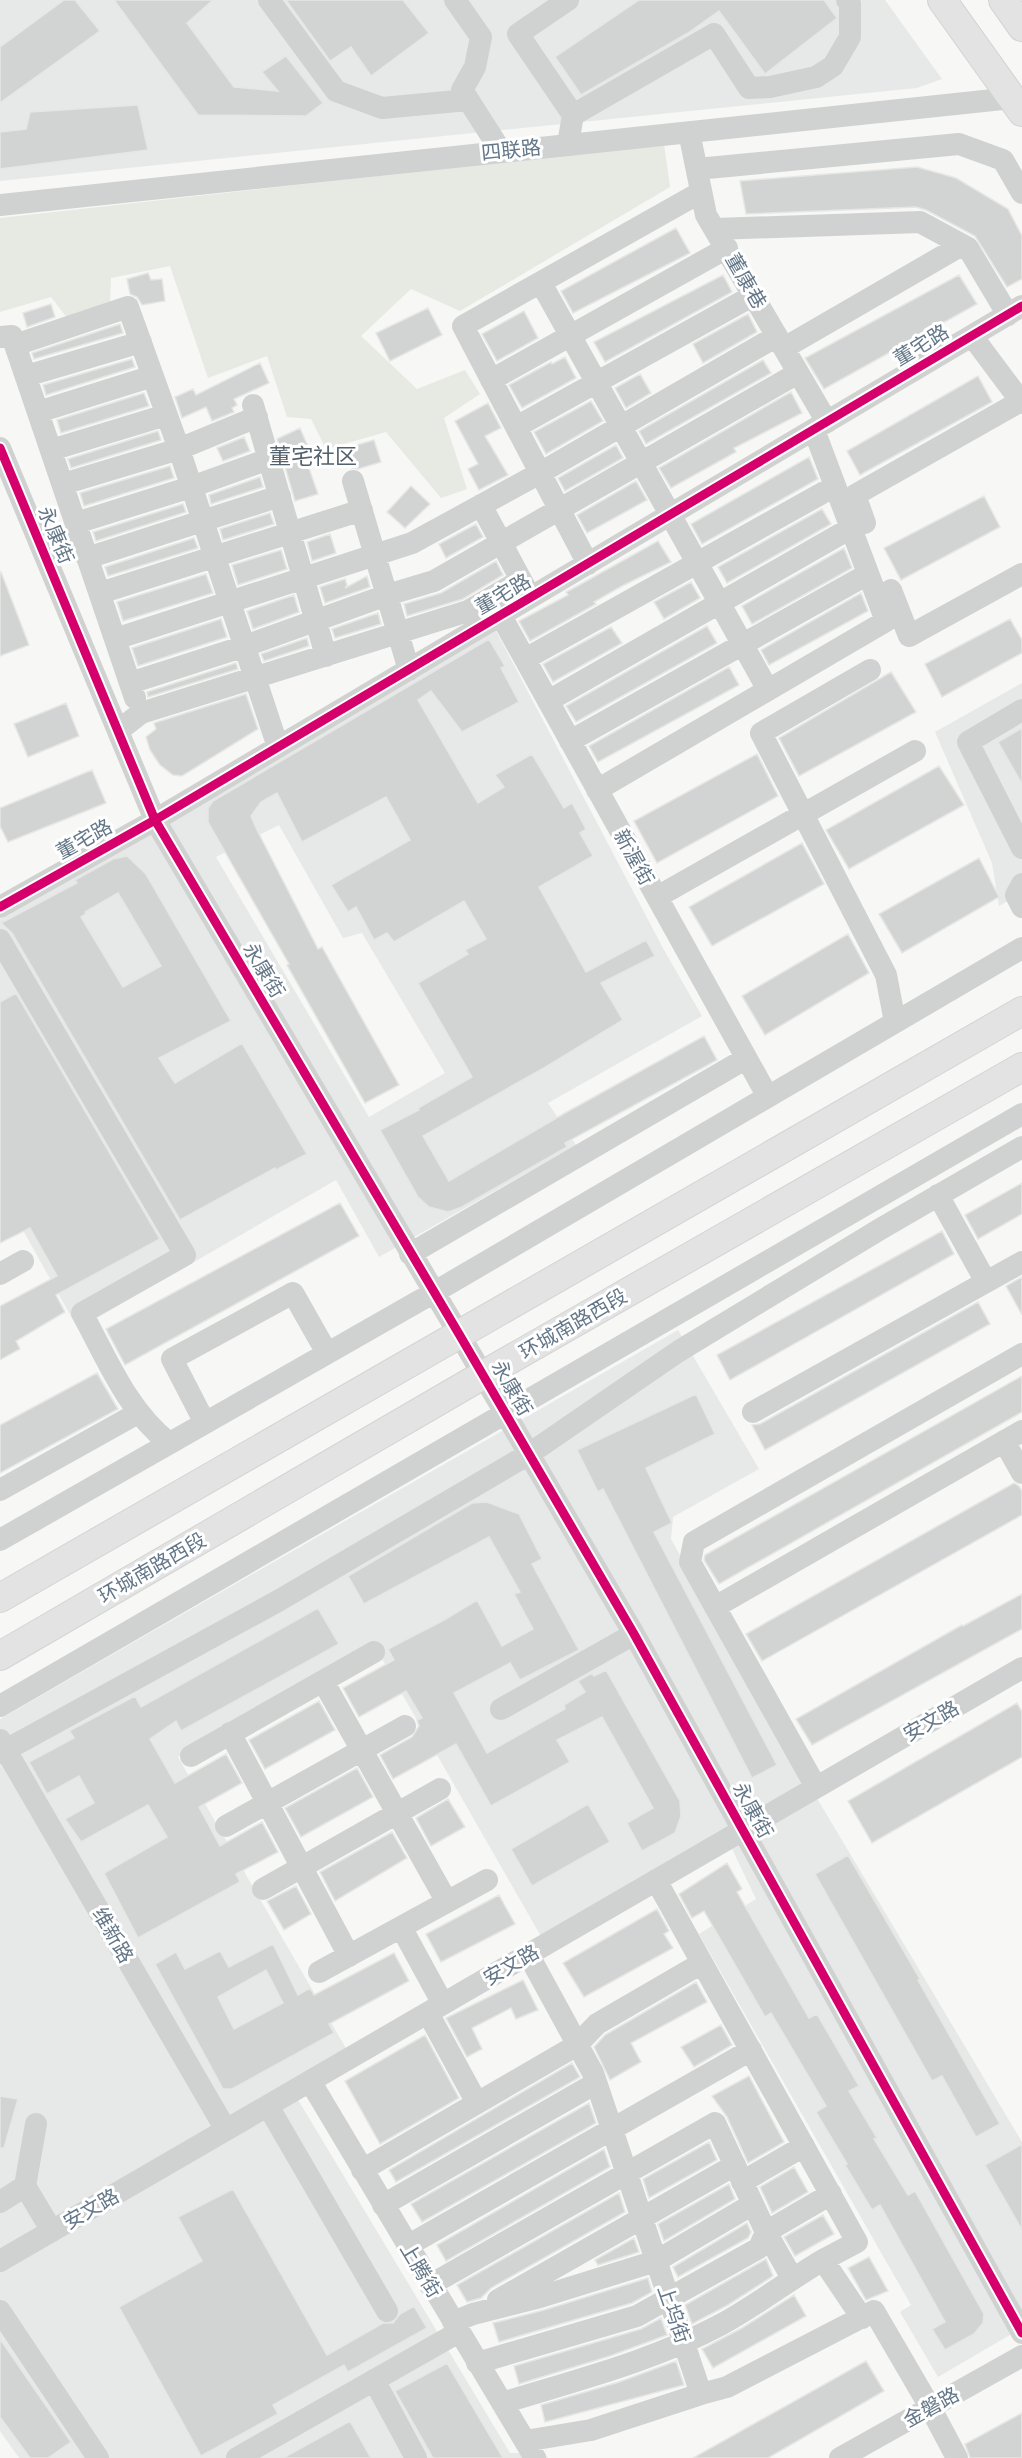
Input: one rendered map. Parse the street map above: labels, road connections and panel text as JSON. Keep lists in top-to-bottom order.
{
  "streets": {
    "main road": ["环城南路西段"],
    "street": [
      "四联路",
      "董康巷",
      "董宅路",
      "永康街",
      "新渥街",
      "安文路",
      "维新路",
      "上腾街",
      "上坞街",
      "金磐路"
    ]
  },
  "crossings": [
    ["四联路", "董康巷"],
    ["董康巷", "董宅路"],
    ["董宅路", "永康街"],
    ["董宅路", "新渥街"],
    ["永康街", "环城南路西段"],
    ["永康街", "安文路"],
    ["安文路", "维新路"],
    ["安文路", "上腾街"],
    ["安文路", "上坞街"]
  ],
  "districts": ["董宅社区"]
}
